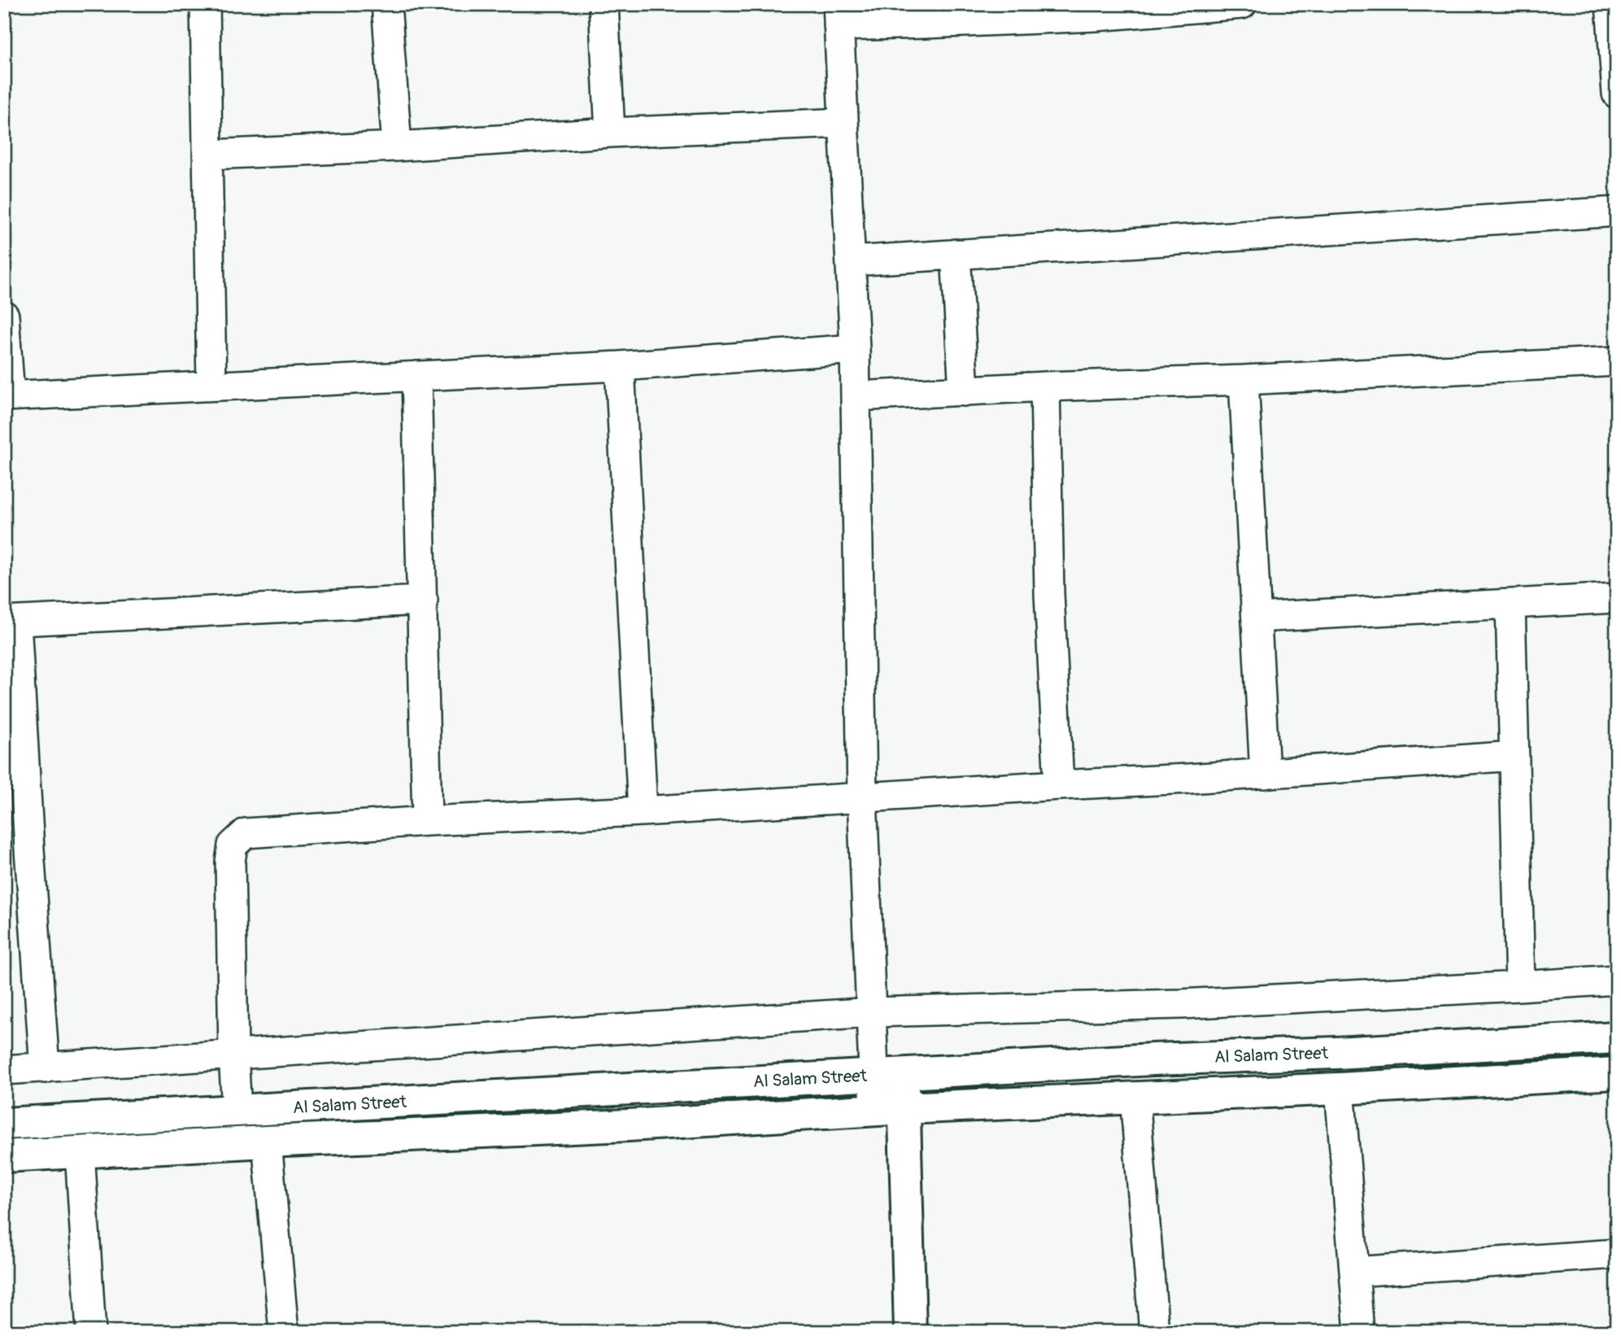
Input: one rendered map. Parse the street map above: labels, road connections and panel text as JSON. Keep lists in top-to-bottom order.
{
  "streets": {
    "main road": ["Al Salam Street"]
  }
}
